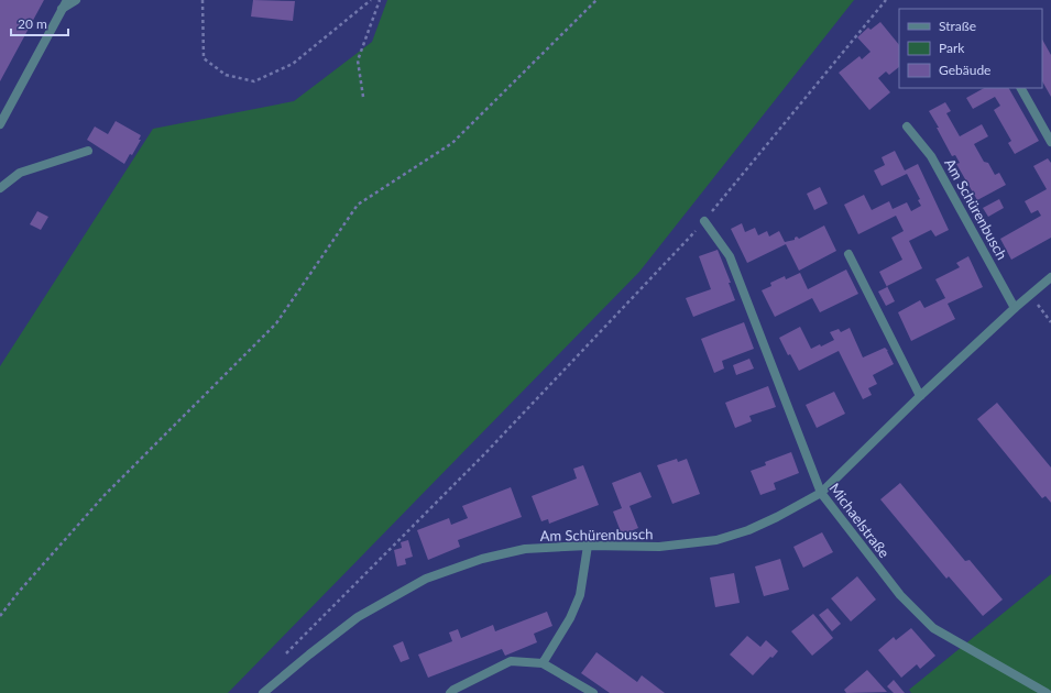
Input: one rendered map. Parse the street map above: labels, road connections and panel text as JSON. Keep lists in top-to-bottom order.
{
  "streets": {
    "street": ["Am Schürenbusch", "Michaelstraße"]
  },
  "crossings": [
    ["Am Schürenbusch", "Michaelstraße"]
  ],
  "legend": ["Straße", "Park", "Gebäude"],
  "scale_bar": "20 m"
}
